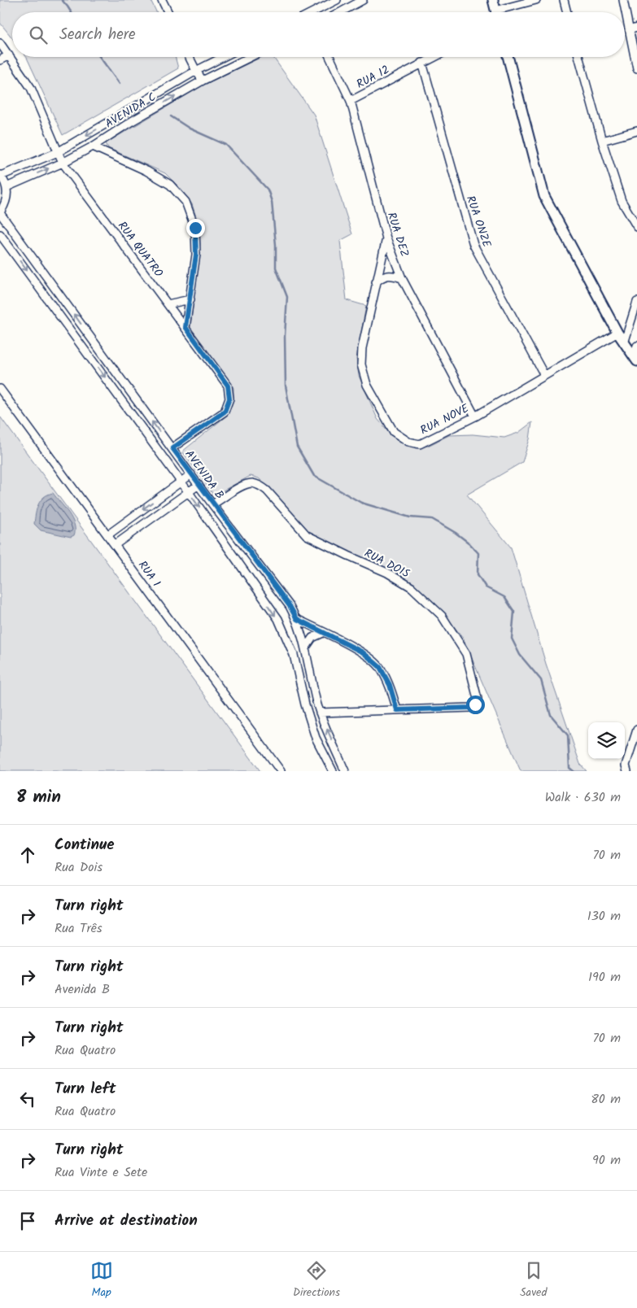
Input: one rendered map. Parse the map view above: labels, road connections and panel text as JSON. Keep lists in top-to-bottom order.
{
  "streets": {
    "street": [
      "RUA 12",
      "AVENIDA C",
      "RUA ONZE",
      "RUA DEZ",
      "RUA QUATRO",
      "RUA NOVE",
      "AVENIDA B",
      "RUA DOIS",
      "RUA 1"
    ]
  },
  "crossings": [
    ["RUA 12", "RUA ONZE"],
    ["RUA 12", "RUA DEZ"],
    ["AVENIDA C", "RUA QUATRO"],
    ["RUA ONZE", "RUA NOVE"],
    ["RUA DEZ", "RUA NOVE"],
    ["RUA QUATRO", "AVENIDA B"],
    ["AVENIDA B", "RUA DOIS"]
  ],
  "page": {
    "search": "Search here",
    "heading": ["8 min", "Walk · 630 m"],
    "list": [
      ["Continue", "Rua Dois", "70 m"],
      ["Turn right", "Rua Três", "130 m"],
      ["Turn right", "Avenida B", "190 m"],
      ["Turn right", "Rua Quatro", "70 m"],
      ["Turn left", "Rua Quatro", "80 m"],
      ["Turn right", "Rua Vinte e Sete", "90 m"],
      "Arrive at destination"
    ],
    "nav": ["Map", "Directions", "Saved"]
  }
}
